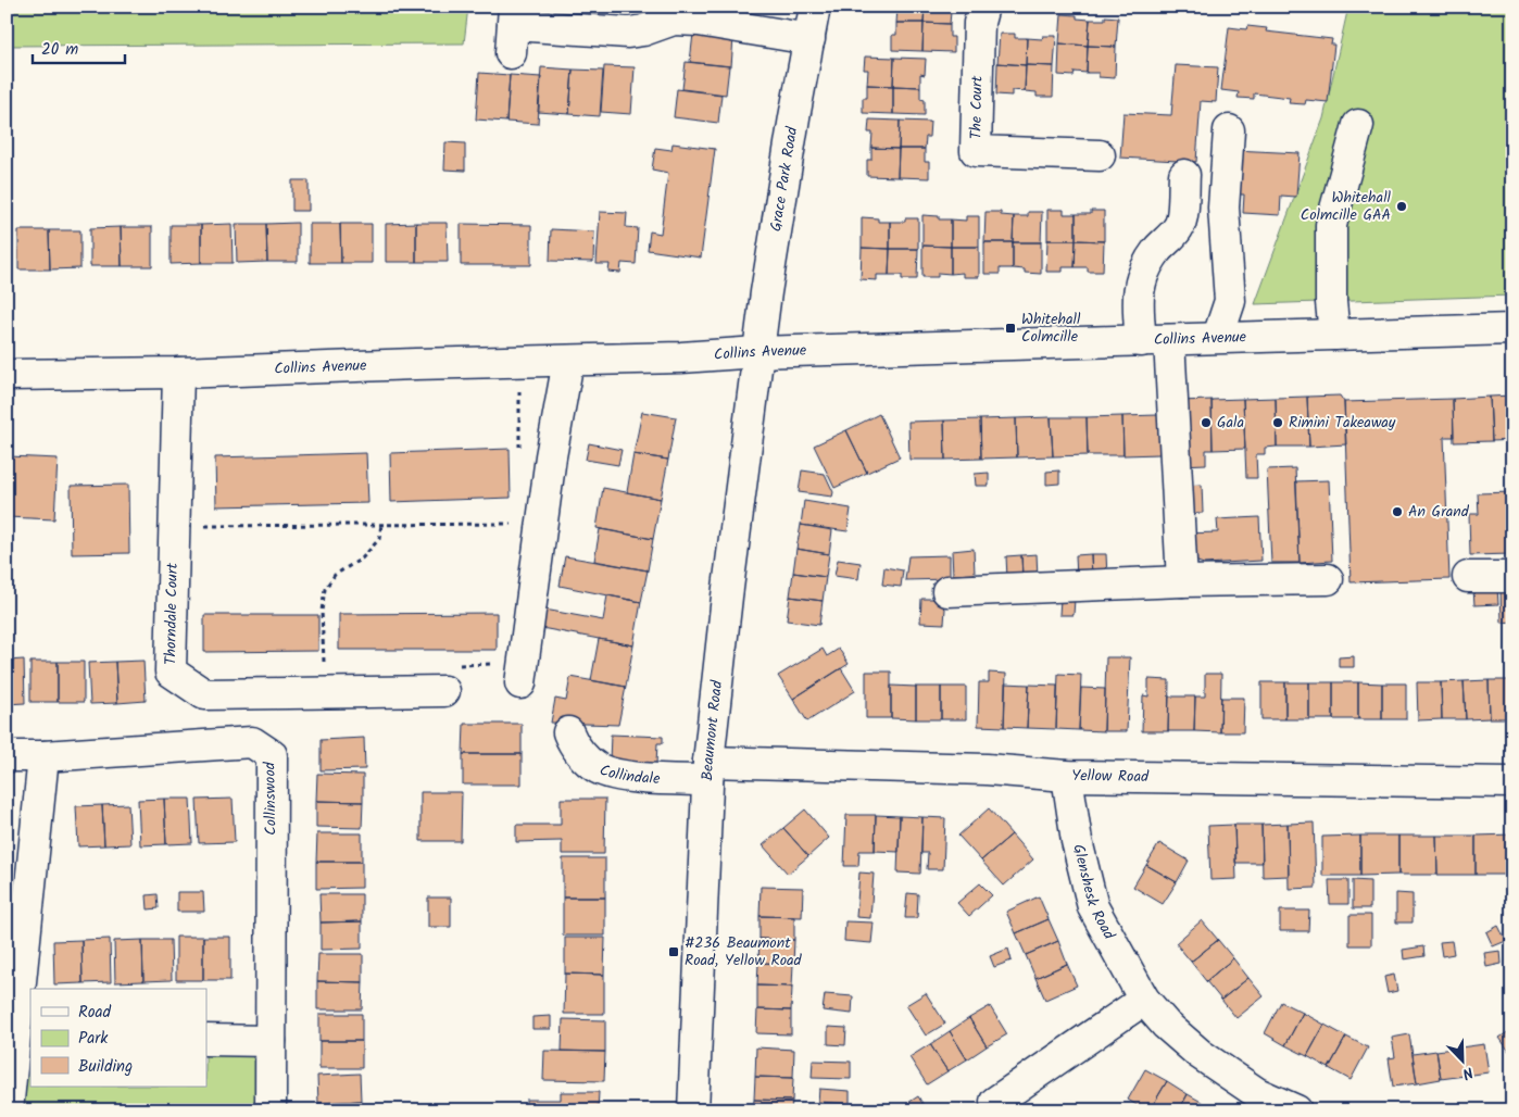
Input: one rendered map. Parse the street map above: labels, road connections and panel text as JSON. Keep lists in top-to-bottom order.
{
  "streets": {
    "street": [
      "The Court",
      "Grace Park Road",
      "Collins Avenue",
      "Thorndale Court",
      "Beaumont Road",
      "Collindale",
      "Yellow Road",
      "Collinswood",
      "Glenshesk Road"
    ]
  },
  "crossings": [
    ["Grace Park Road", "Collins Avenue"],
    ["Grace Park Road", "Beaumont Road"],
    ["Collins Avenue", "Thorndale Court"],
    ["Collins Avenue", "Beaumont Road"],
    ["Beaumont Road", "Collindale"],
    ["Beaumont Road", "Yellow Road"],
    ["Collindale", "Yellow Road"],
    ["Yellow Road", "Glenshesk Road"]
  ],
  "places": {
    "other": [
      "Whitehall Colmcille GAA",
      "Gala",
      "Rimini Takeaway",
      "An Grand"
    ],
    "transit": ["Whitehall Colmcille", "#236 Beaumont Road, Yellow Road"]
  },
  "legend": ["Road", "Park", "Building"],
  "scale_bar": "20 m",
  "north": "bottom right"
}
